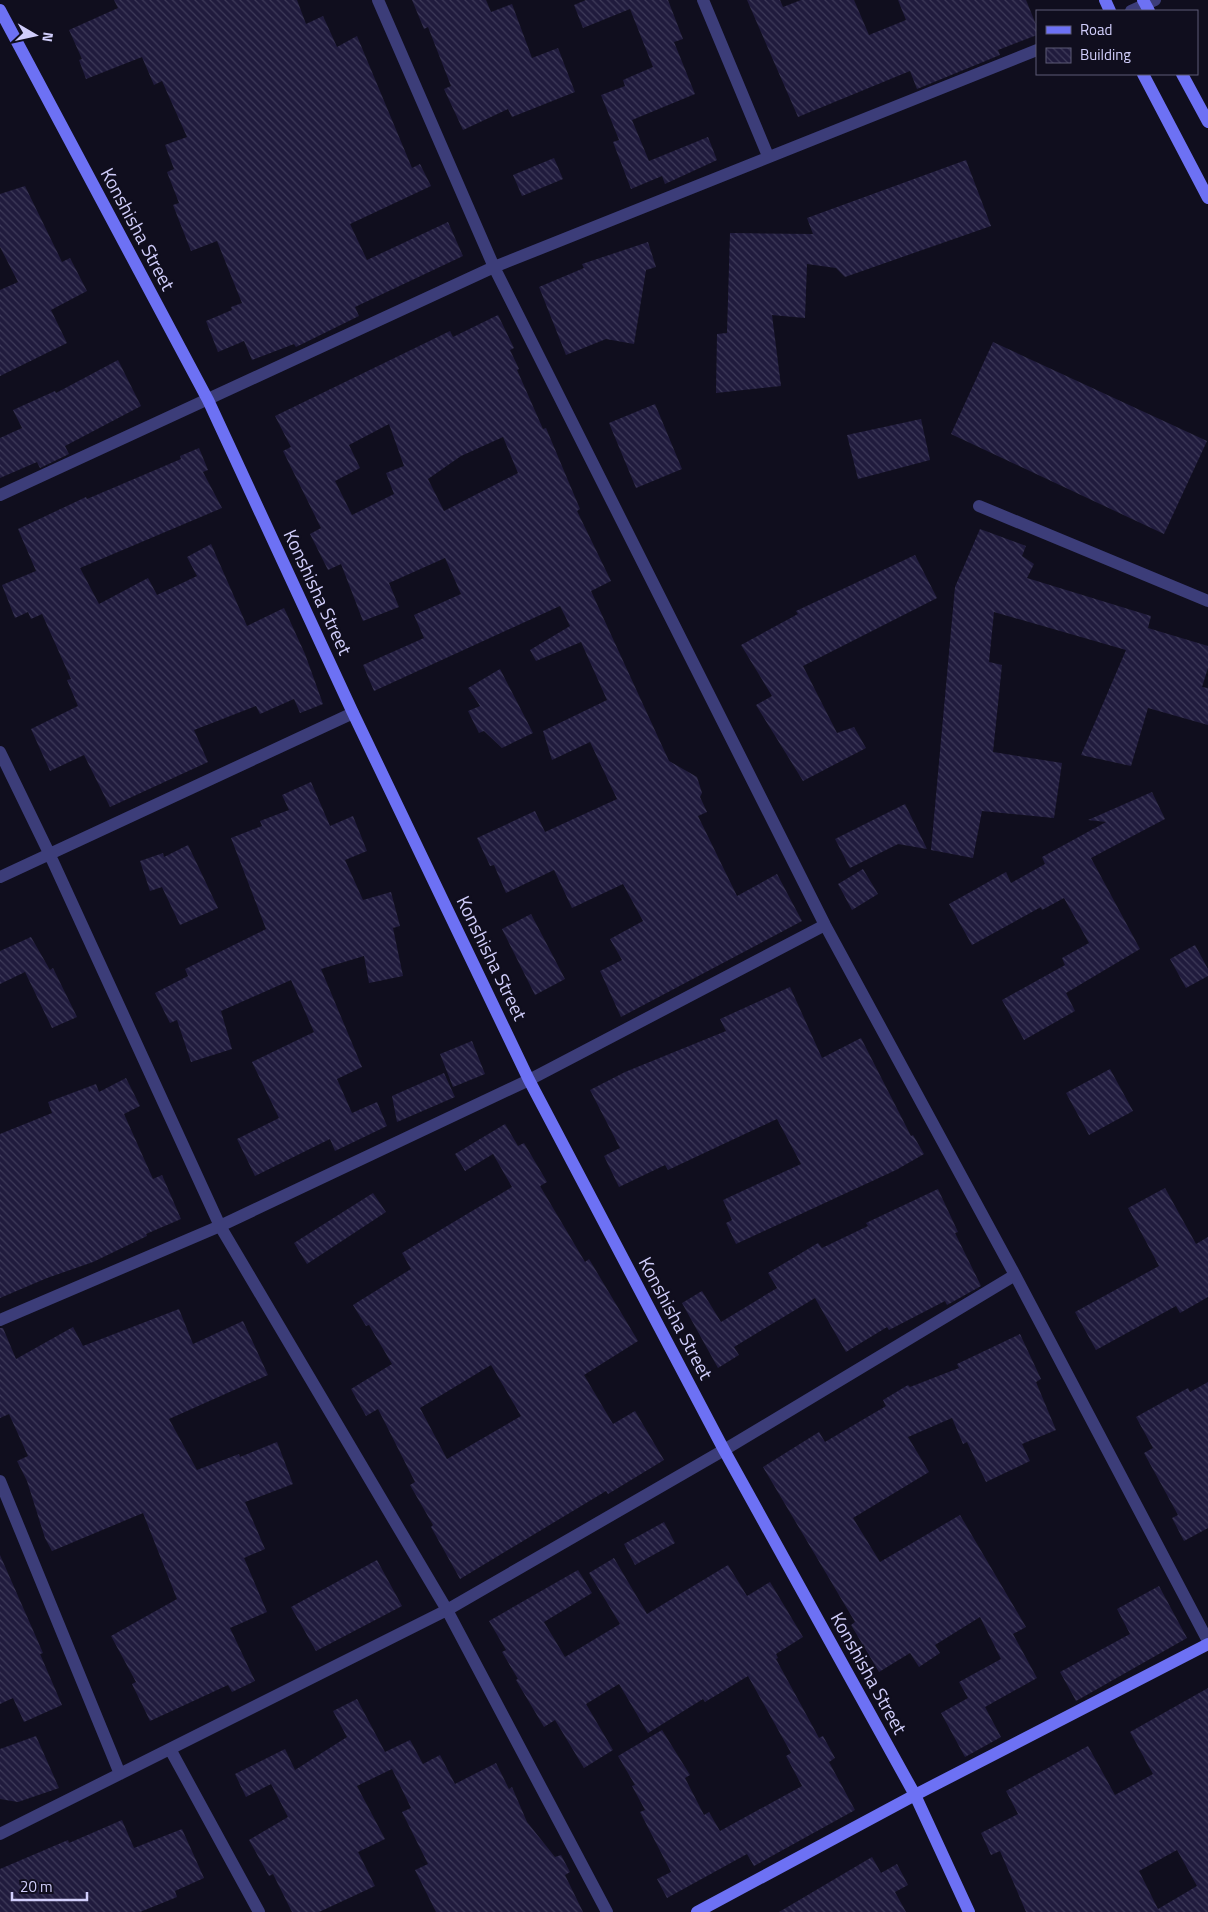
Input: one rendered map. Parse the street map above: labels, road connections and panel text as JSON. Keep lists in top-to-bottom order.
{
  "streets": {
    "street": ["Konshisha Street"]
  },
  "legend": ["Road", "Building"],
  "scale_bar": "20 m",
  "north": "right"
}
